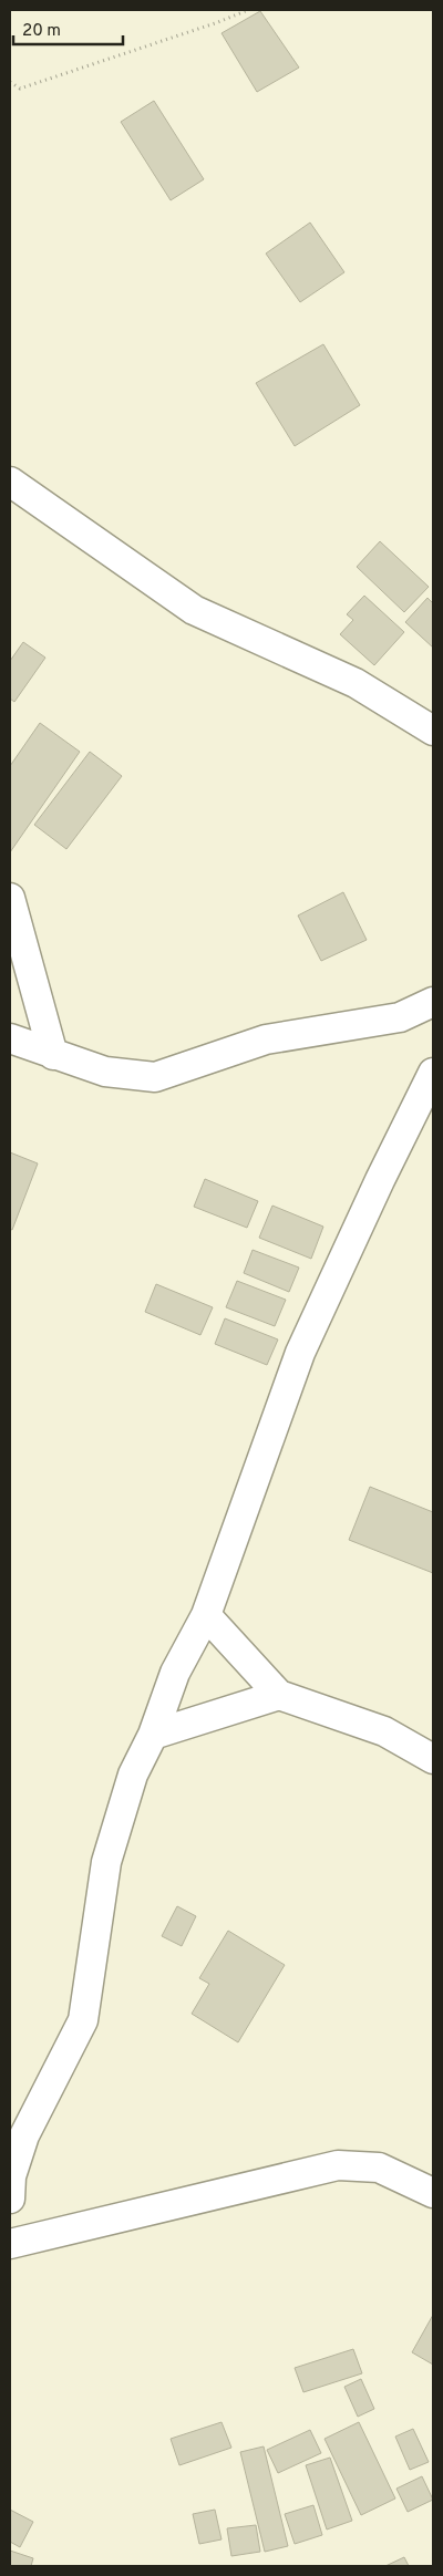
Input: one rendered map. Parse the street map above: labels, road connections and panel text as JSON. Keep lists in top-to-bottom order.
{
  "scale_bar": "20 m"
}
